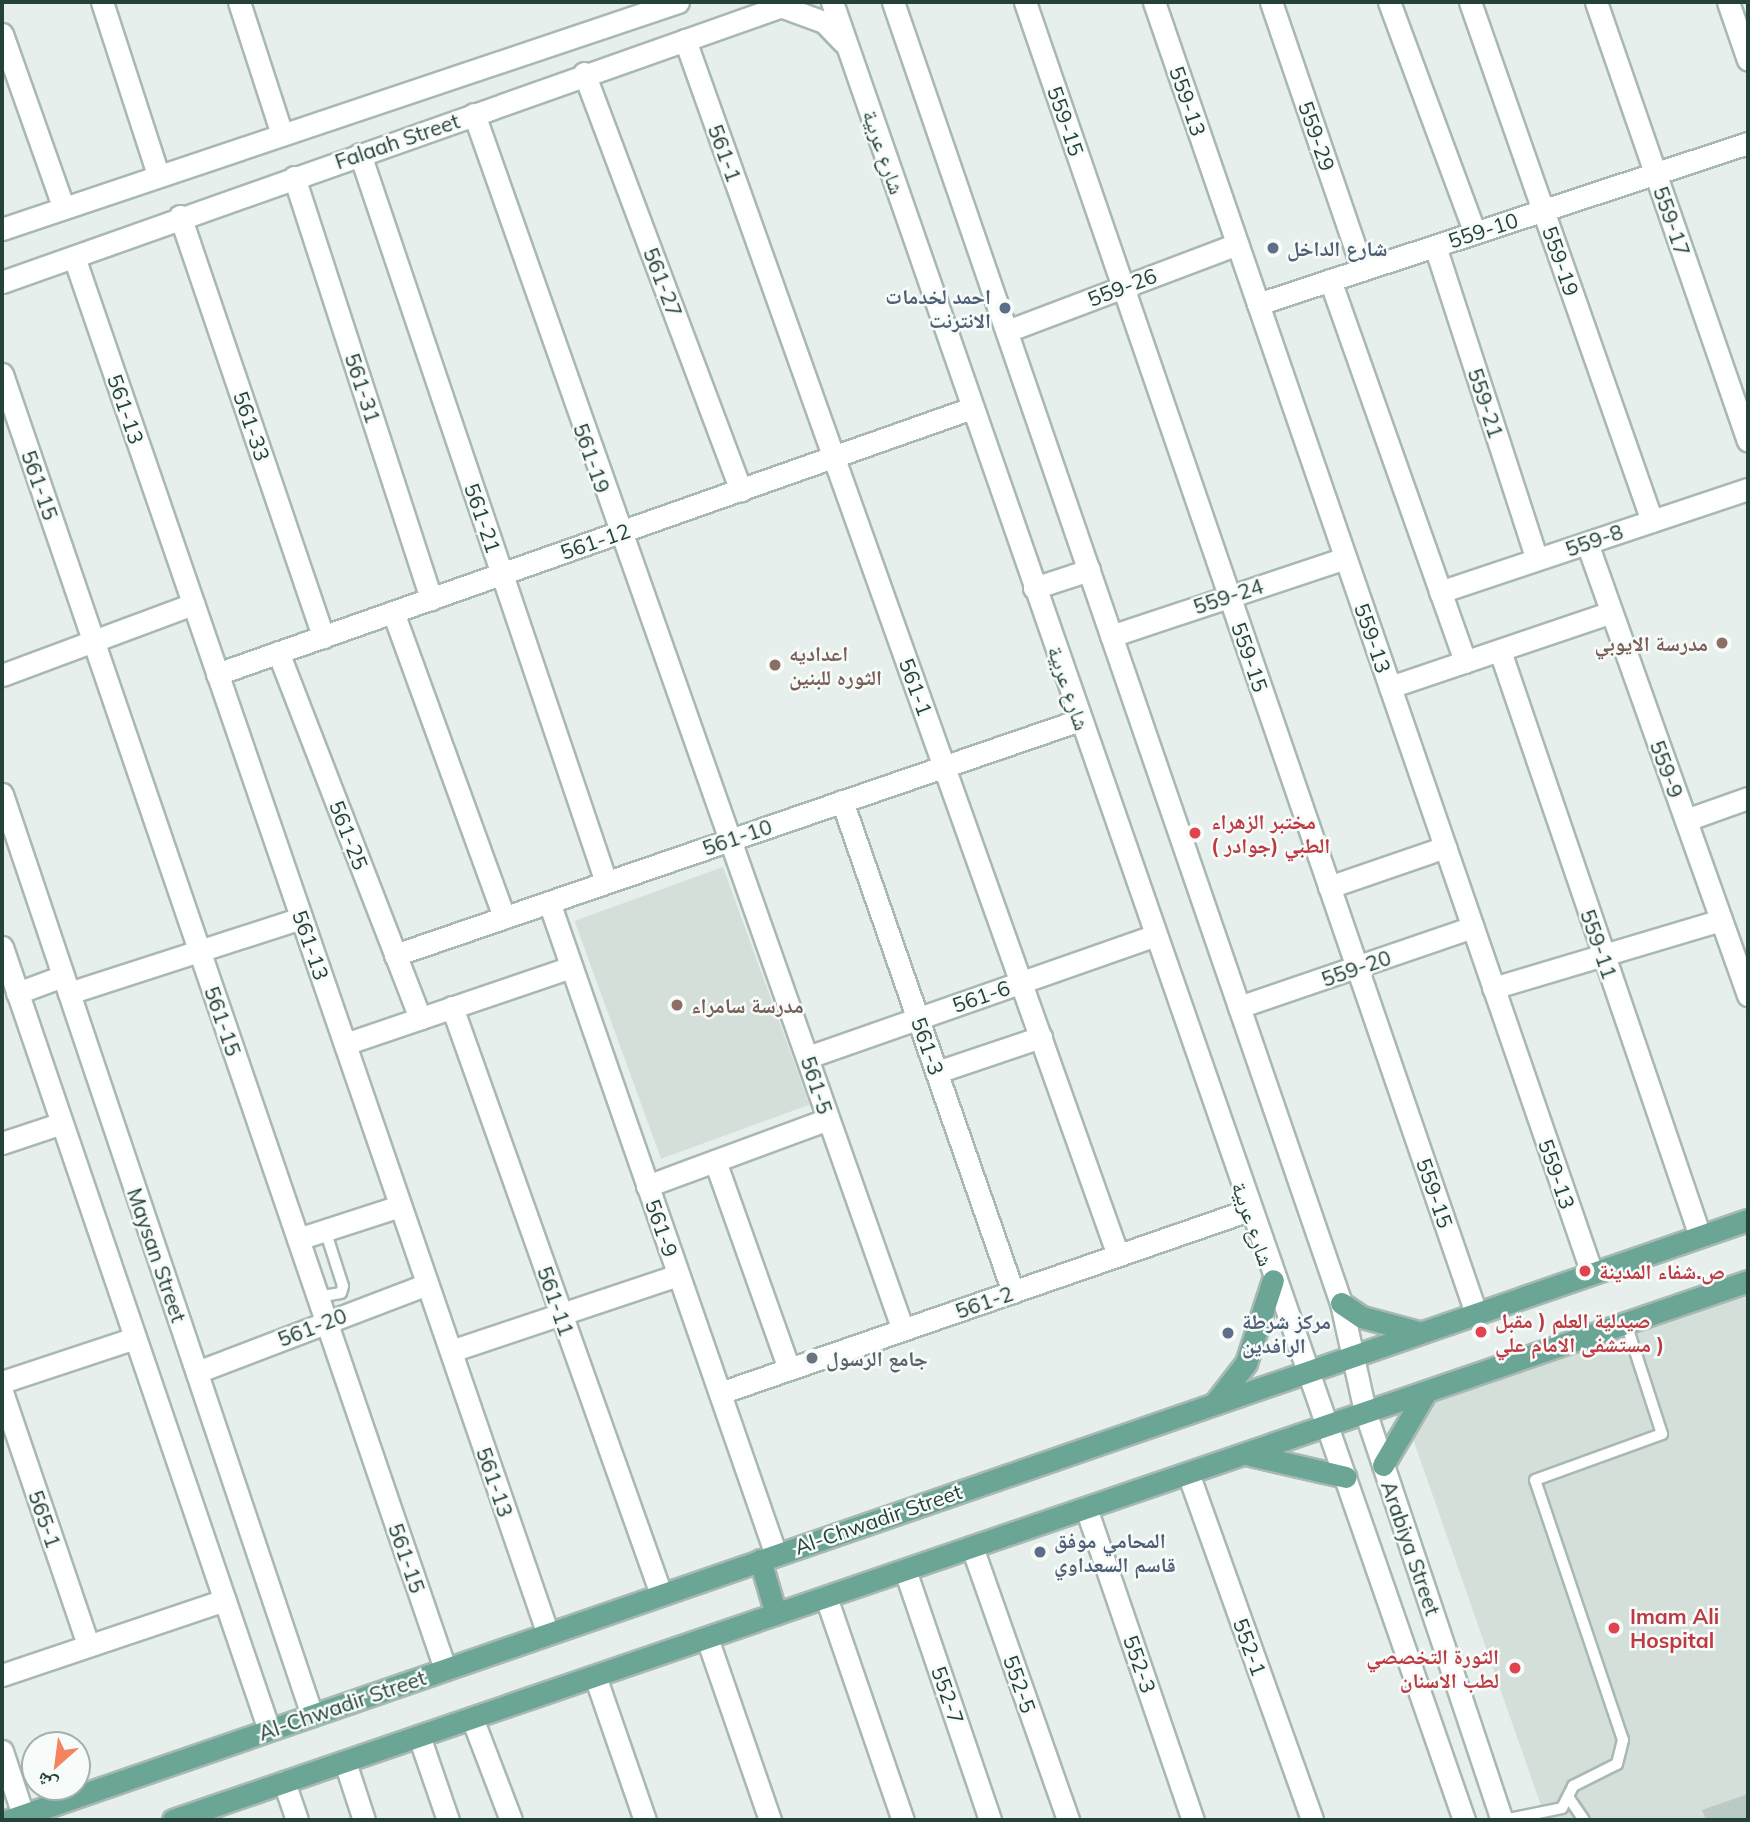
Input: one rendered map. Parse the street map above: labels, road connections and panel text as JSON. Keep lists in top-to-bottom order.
{
  "streets": {
    "main road": ["Al-Chwadir Street"],
    "street": [
      "559-13",
      "559-15",
      "559-29",
      "Falaah Street",
      "شارع عربية",
      "561-1",
      "559-17",
      "559-10",
      "559-19",
      "561-27",
      "559-26",
      "561-31",
      "559-21",
      "561-13",
      "561-33",
      "561-19",
      "561-15",
      "561-21",
      "559-8",
      "561-12",
      "559-24",
      "559-9",
      "561-25",
      "561-10",
      "559-11",
      "559-20",
      "561-6",
      "561-3",
      "561-5",
      "561-9",
      "Maysan Street",
      "561-11",
      "561-2",
      "561-20",
      "565-1",
      "Arabiya Street",
      "552-1",
      "552-3",
      "552-5",
      "552-7"
    ]
  },
  "crossings": [
    ["559-13", "559-10"],
    ["559-13", "559-26"],
    ["559-13", "559-24"],
    ["559-13", "559-20"],
    ["559-13", "Al-Chwadir Street"],
    ["559-15", "559-26"],
    ["559-15", "559-24"],
    ["559-15", "559-20"],
    ["559-15", "Al-Chwadir Street"],
    ["559-29", "559-10"],
    ["Falaah Street", "561-1"],
    ["Falaah Street", "561-27"],
    ["Falaah Street", "561-31"],
    ["Falaah Street", "561-13"],
    ["Falaah Street", "561-33"],
    ["Falaah Street", "561-19"],
    ["Falaah Street", "561-21"],
    ["شارع عربية", "561-12"],
    ["شارع عربية", "561-10"],
    ["شارع عربية", "561-6"],
    ["شارع عربية", "561-2"],
    ["شارع عربية", "Al-Chwadir Street"],
    ["شارع عربية", "Arabiya Street"],
    ["561-1", "561-12"],
    ["561-1", "561-10"],
    ["561-1", "561-6"],
    ["561-1", "561-2"],
    ["559-17", "559-10"],
    ["559-10", "559-19"],
    ["559-10", "559-21"],
    ["559-19", "559-8"],
    ["561-27", "561-12"],
    ["561-31", "561-12"],
    ["559-21", "559-8"],
    ["561-13", "561-12"],
    ["561-13", "561-20"],
    ["561-13", "Al-Chwadir Street"],
    ["561-33", "561-12"],
    ["561-19", "561-12"],
    ["561-19", "561-10"],
    ["561-19", "561-5"],
    ["561-15", "561-20"],
    ["561-15", "Al-Chwadir Street"],
    ["561-21", "561-12"],
    ["561-21", "561-10"],
    ["559-8", "559-9"],
    ["561-12", "561-25"],
    ["561-25", "561-10"],
    ["561-10", "561-3"],
    ["561-10", "561-5"],
    ["561-10", "561-9"],
    ["559-11", "Al-Chwadir Street"],
    ["561-6", "561-3"],
    ["561-6", "561-5"],
    ["561-3", "561-2"],
    ["561-5", "561-2"],
    ["561-9", "561-2"],
    ["561-9", "Al-Chwadir Street"],
    ["Maysan Street", "561-20"],
    ["Maysan Street", "Al-Chwadir Street"],
    ["561-11", "Al-Chwadir Street"],
    ["Al-Chwadir Street", "Arabiya Street"]
  ],
  "places": [
    "شارع الداخل",
    "احمد لخدمات الانترنت",
    "مدرسة الايوبي",
    "اعداديه الثوره للبنين",
    "مختبر الزهراء الطبي (جوادر )",
    "مدرسة سامراء",
    "ص.شفاء المدينة",
    "صيدلية العلم ( مقبل مستشفى الامام علي )",
    "مركز شرطة الرافدين",
    "جامع الرسول",
    "المحامي موفق قاسم السعداوي",
    "Imam Ali Hospital",
    "الثورة التخصصي لطب الاسنان"
  ],
  "north": "bottom left"
}
